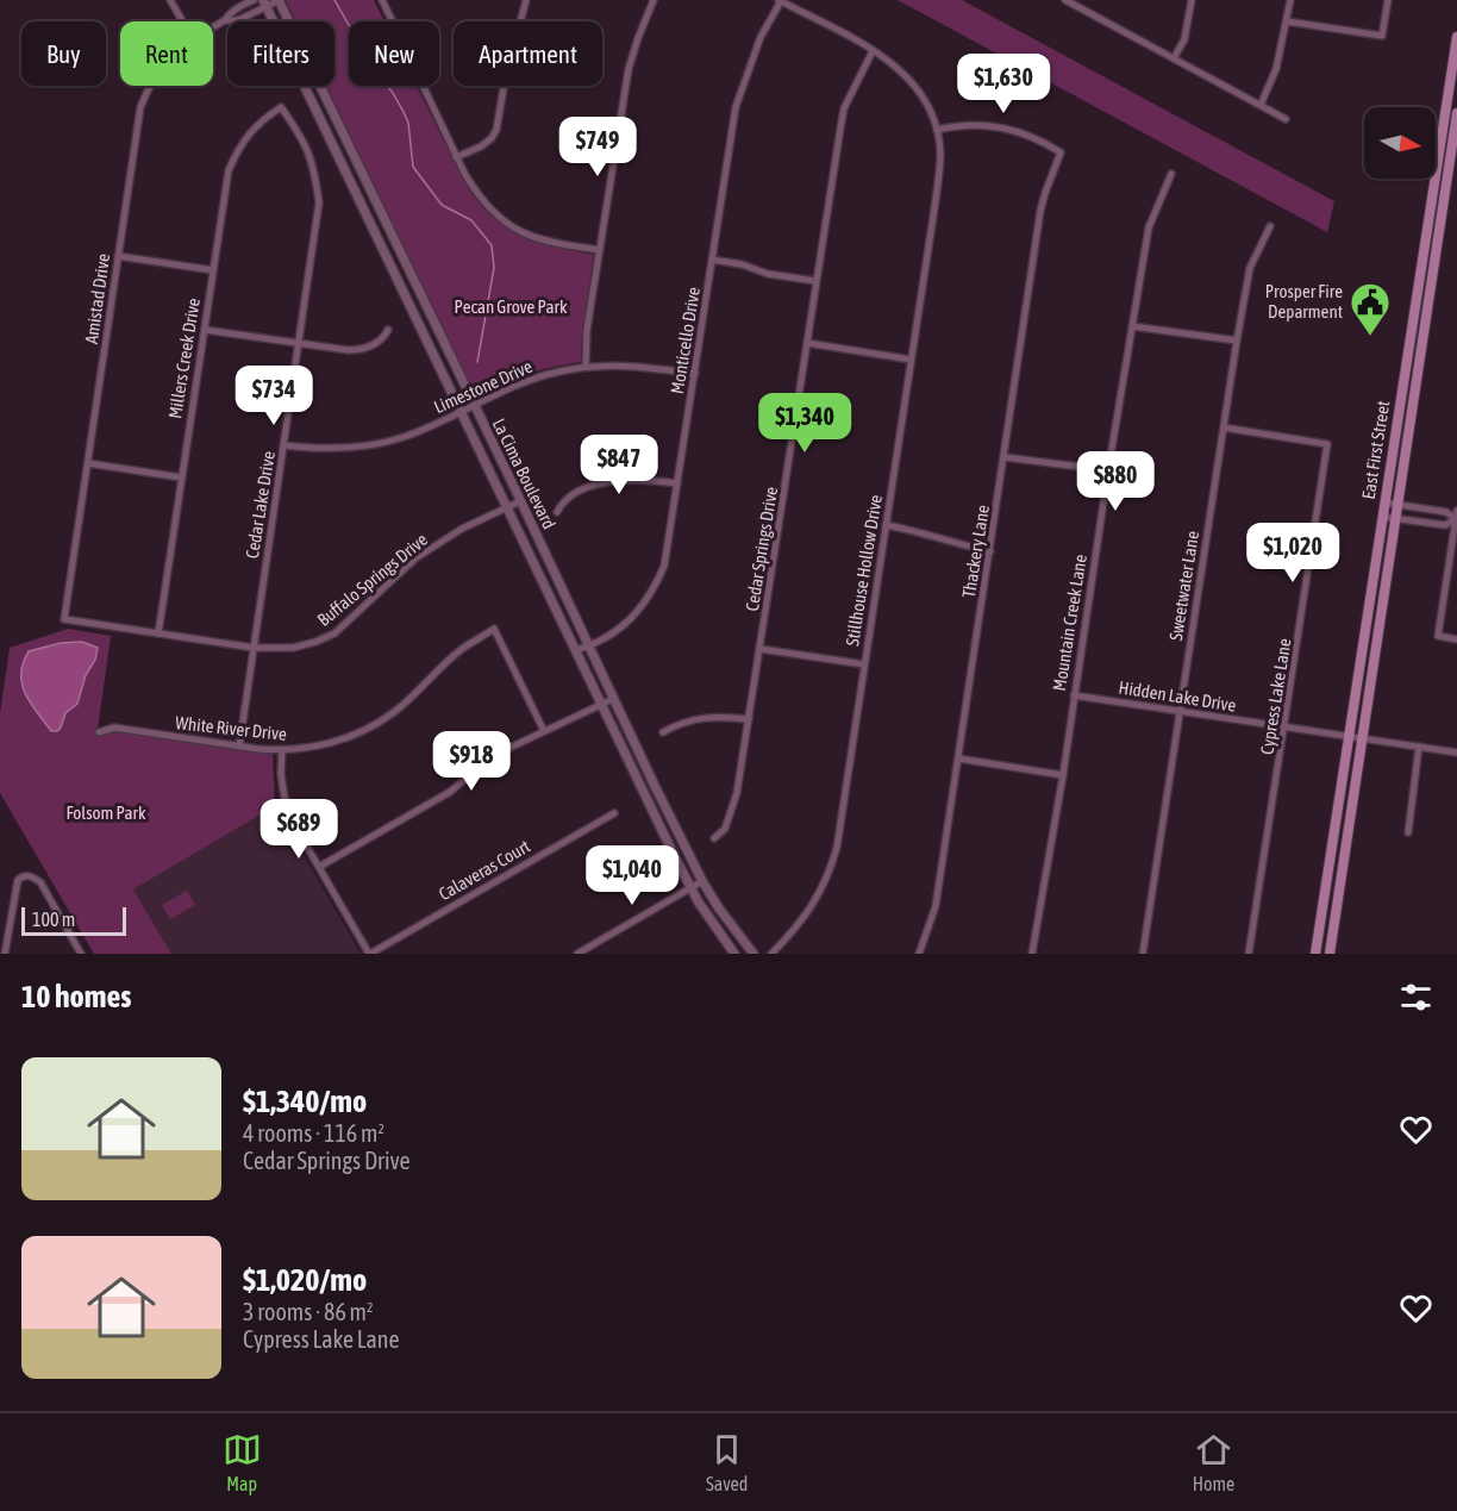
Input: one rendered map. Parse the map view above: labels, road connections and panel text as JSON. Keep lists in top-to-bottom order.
{
  "streets": {
    "main road": ["East First Street"],
    "street": [
      "Amistad Drive",
      "Monticello Drive",
      "Millers Creek Drive",
      "Limestone Drive",
      "La Cima Boulevard",
      "Cedar Lake Drive",
      "Cedar Springs Drive",
      "Thackery Lane",
      "Stillhouse Hollow Drive",
      "Buffalo Springs Drive",
      "Sweetwater Lane",
      "Mountain Creek Lane",
      "Hidden Lake Drive",
      "Cypress Lake Lane",
      "White River Drive",
      "Calaveras Court"
    ]
  },
  "crossings": [
    ["Amistad Drive", "La Cima Boulevard"],
    ["Amistad Drive", "Buffalo Springs Drive"],
    ["Monticello Drive", "Limestone Drive"],
    ["Monticello Drive", "La Cima Boulevard"],
    ["Millers Creek Drive", "Cedar Lake Drive"],
    ["Millers Creek Drive", "Buffalo Springs Drive"],
    ["Limestone Drive", "La Cima Boulevard"],
    ["Limestone Drive", "Cedar Lake Drive"],
    ["East First Street", "Hidden Lake Drive"],
    ["La Cima Boulevard", "Buffalo Springs Drive"],
    ["Cedar Lake Drive", "Buffalo Springs Drive"],
    ["Cedar Lake Drive", "White River Drive"],
    ["Thackery Lane", "Stillhouse Hollow Drive"],
    ["Sweetwater Lane", "Hidden Lake Drive"],
    ["Sweetwater Lane", "Cypress Lake Lane"],
    ["Mountain Creek Lane", "Hidden Lake Drive"],
    ["Hidden Lake Drive", "Cypress Lake Lane"]
  ],
  "parks": ["Pecan Grove Park", "Folsom Park"],
  "places": {
    "public building": ["Prosper Fire Deparment"]
  },
  "scale_bar": "100 m",
  "north": "right",
  "page": {
    "chip": [
      "Buy",
      "Rent",
      "Filters",
      "New",
      "Apartment"
    ],
    "price": [
      "$1,630",
      "$749",
      "$734",
      "$1,340",
      "$847",
      "$880",
      "$1,020",
      "$918",
      "$689",
      "$1,040"
    ],
    "scale": "100 m",
    "heading": "10 homes",
    "list": [
      {
        "name": "$1,340/mo",
        "note": "4 rooms · 116 m² · Cedar Springs Drive"
      },
      {
        "name": "$1,020/mo",
        "note": "3 rooms · 86 m² · Cypress Lake Lane"
      }
    ],
    "tabs": ["Map", "Saved", "Home"]
  }
}
